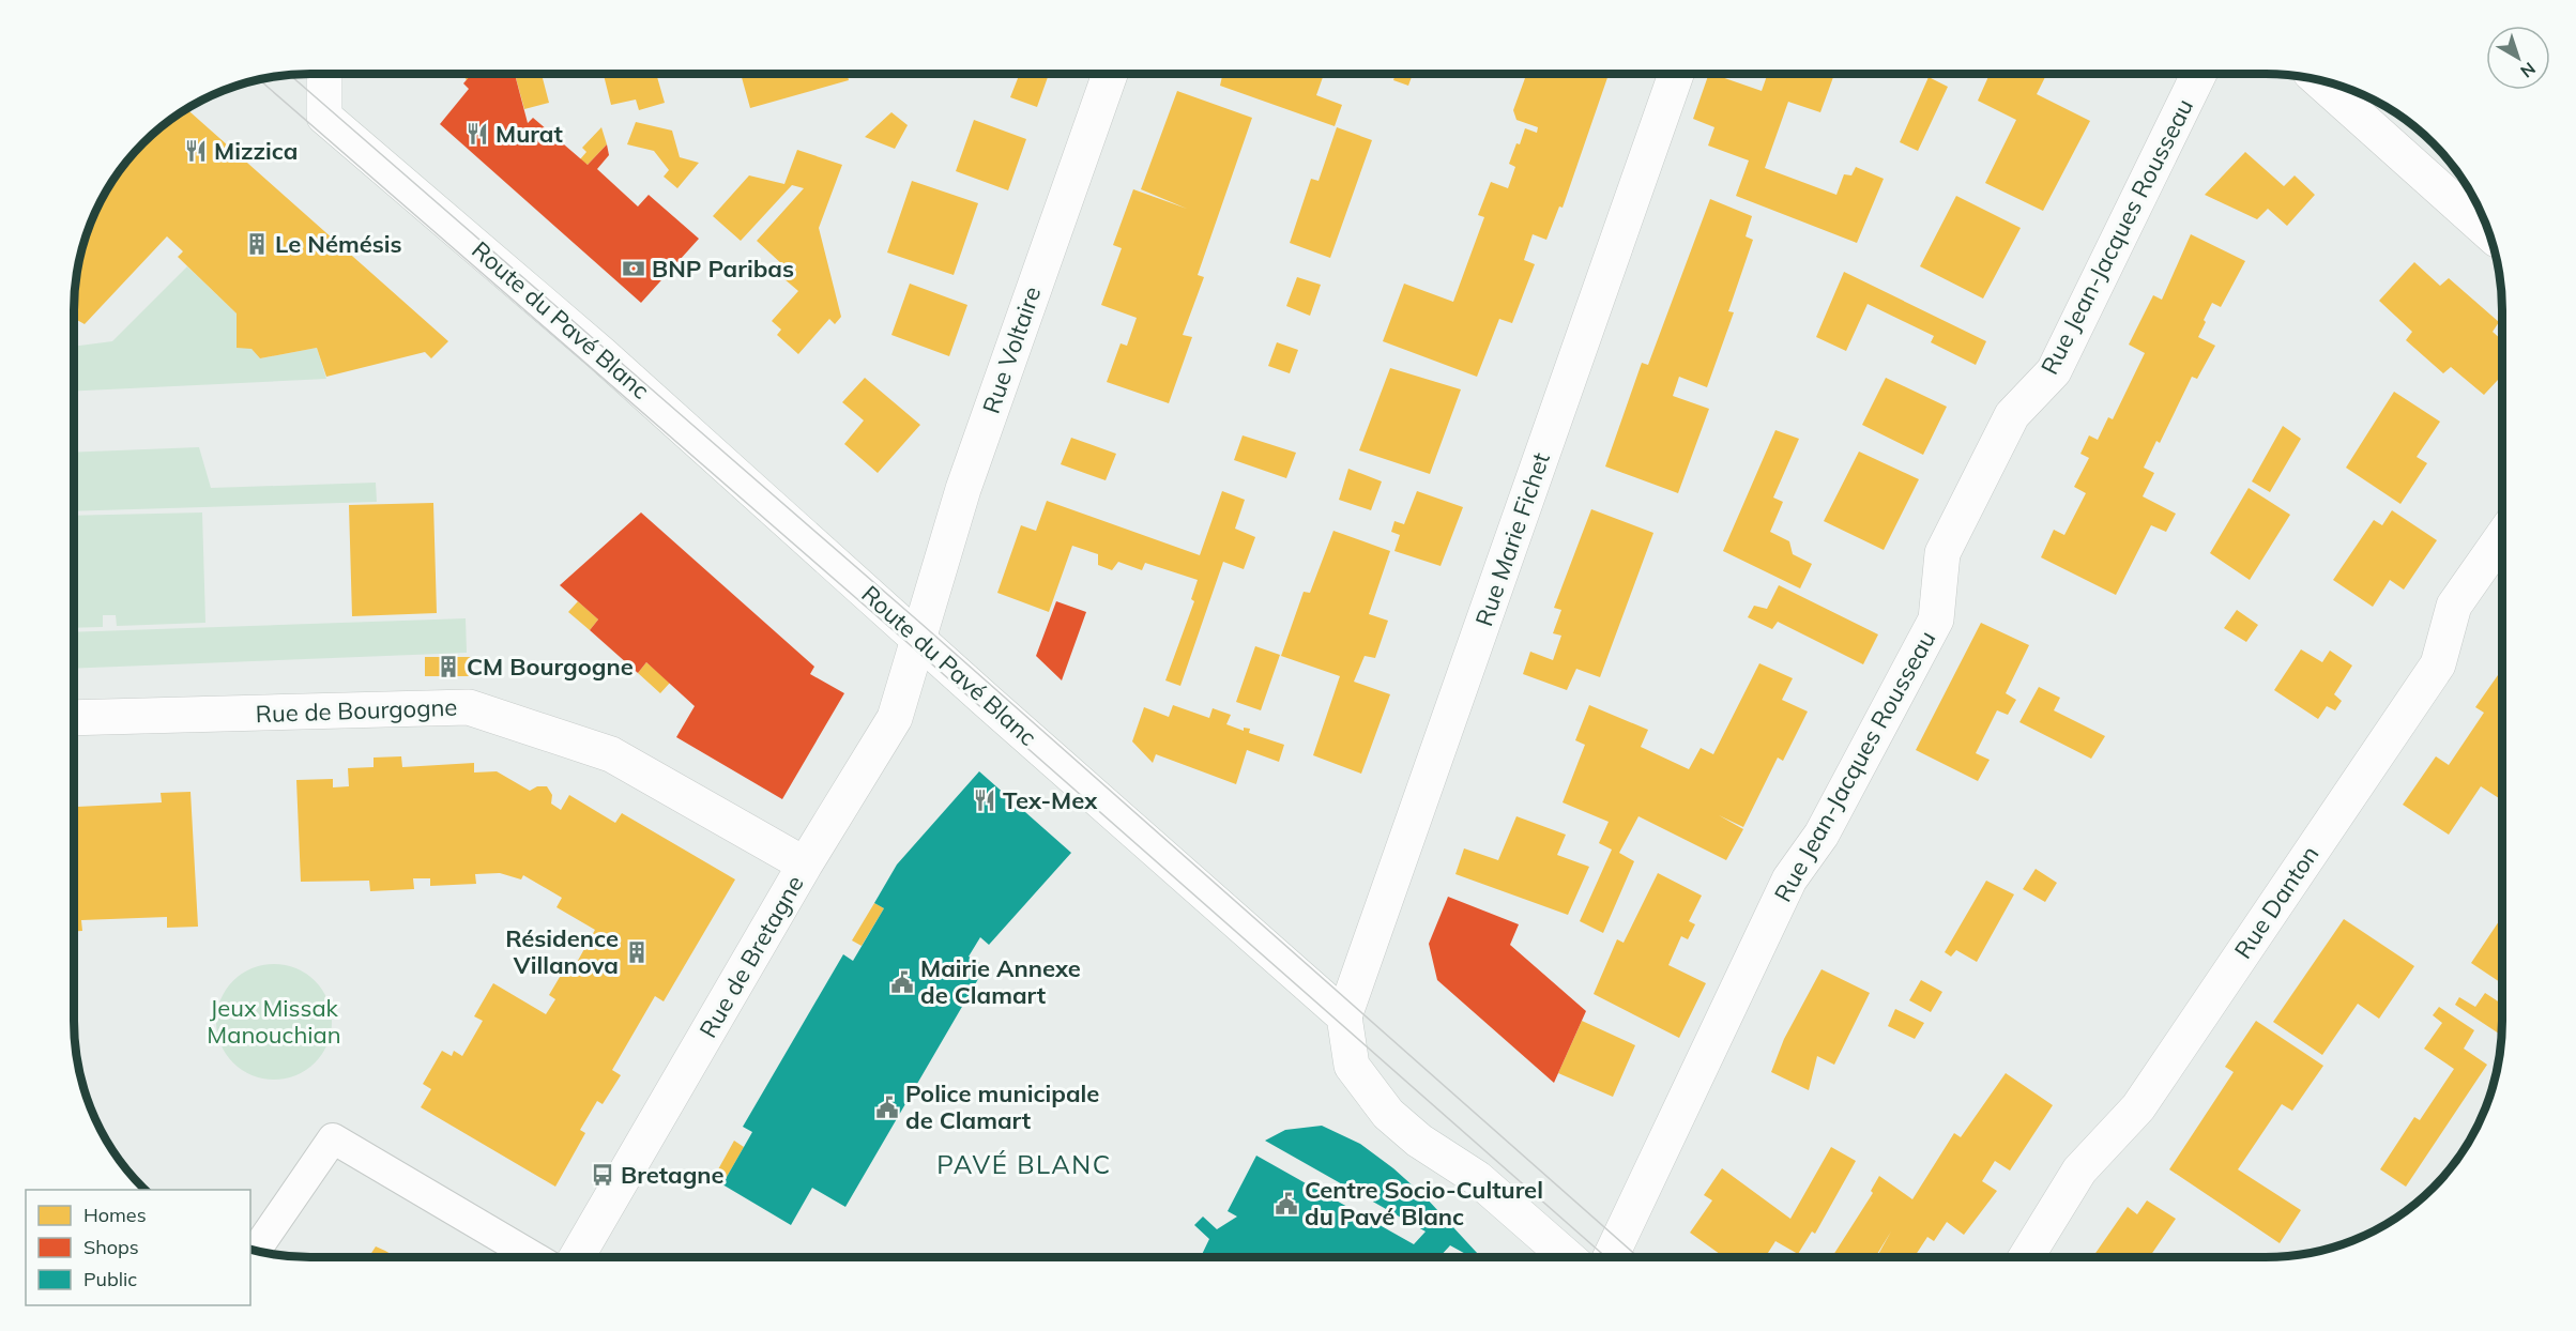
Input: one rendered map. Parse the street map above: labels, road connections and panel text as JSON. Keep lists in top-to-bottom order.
{
  "streets": {
    "street": [
      "Rue Jean-Jacques Rousseau",
      "Route du Pavé Blanc",
      "Rue Voltaire",
      "Rue Marie Fichet",
      "Rue de Bourgogne",
      "Rue Danton",
      "Rue de Bretagne"
    ]
  },
  "crossings": [
    ["Route du Pavé Blanc", "Rue Voltaire"],
    ["Route du Pavé Blanc", "Rue Marie Fichet"],
    ["Route du Pavé Blanc", "Rue de Bretagne"],
    ["Rue Voltaire", "Rue de Bretagne"],
    ["Rue de Bourgogne", "Rue de Bretagne"]
  ],
  "districts": ["PAVÉ BLANC"],
  "parks": ["Jeux Missak Manouchian"],
  "places": {
    "restaurant": ["Murat", "Mizzica", "Tex-Mex"],
    "building": ["Le Némésis", "CM Bourgogne", "Résidence Villanova"],
    "bank": ["BNP Paribas"],
    "public building": ["Mairie Annexe de Clamart", "Police municipale de Clamart", "Centre Socio-Culturel du Pavé Blanc"],
    "bus stop": ["Bretagne"]
  },
  "legend": ["Homes", "Shops", "Public"],
  "north": "bottom right"
}
